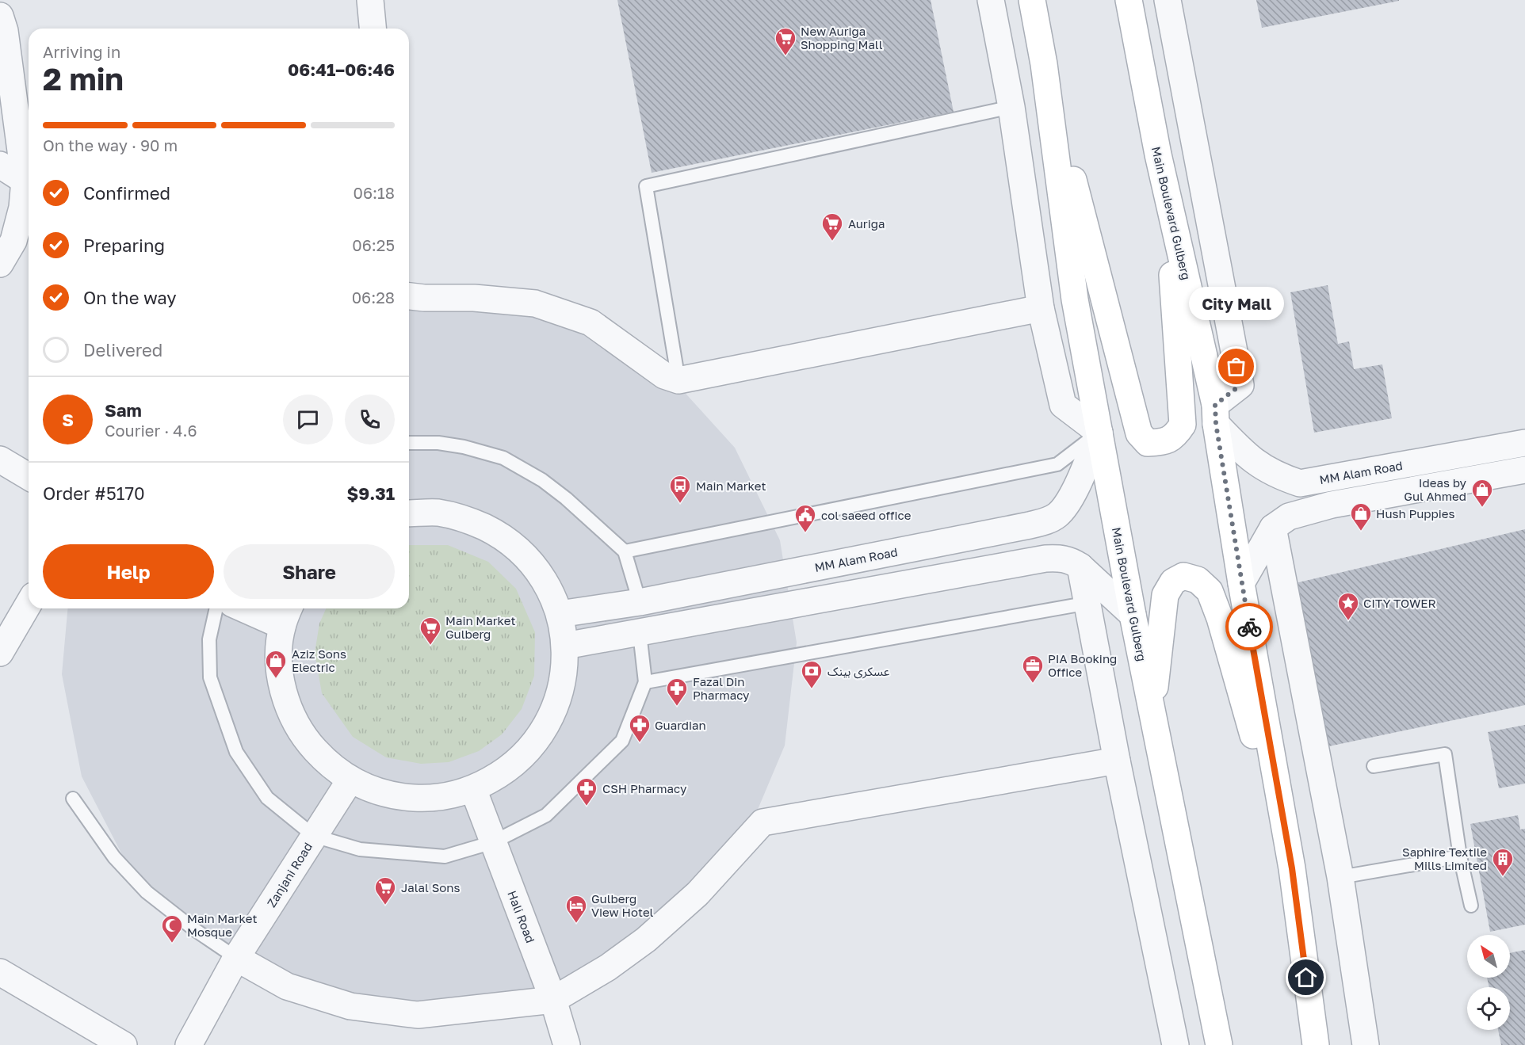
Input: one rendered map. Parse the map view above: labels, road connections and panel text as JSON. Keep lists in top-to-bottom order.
{
  "streets": {
    "main road": ["Main Boulevard Gulberg"],
    "street": ["MM Alam Road", "Zanjani Road", "Hali Road"]
  },
  "crossings": [
    ["Main Boulevard Gulberg", "MM Alam Road"]
  ],
  "places": {
    "supermarket": [
      "New Auriga Shopping Mall",
      "Auriga",
      "Main Market Gulberg",
      "Jalal Sons"
    ],
    "other": ["City Mall"],
    "bus stop": ["Main Market"],
    "shop": ["Ideas by Gul Ahmed", "Hush Puppies", "Aziz Sons Electric"],
    "public building": ["col saeed office"],
    "place": ["CITY TOWER"],
    "office": ["PIA Booking Office"],
    "bank": ["عسکری بینک"],
    "pharmacy": ["Fazal Din Pharmacy", "Guardian", "CSH Pharmacy"],
    "building": ["Saphire Textile Mills Limited"],
    "hotel": ["Gulberg View Hotel"],
    "mosque": ["Main Market Mosque"]
  },
  "north": "top left",
  "page": {
    "heading": ["2 min", "Arriving in", "06:41–06:46"],
    "panel": [
      "Sam",
      "Courier · 4.6",
      "Order #5170",
      "$9.31"
    ],
    "bar": "On the way · 90 m",
    "list": [
      ["Confirmed", "06:18"],
      ["Preparing", "06:25"],
      ["On the way", "06:28"],
      "Delivered"
    ],
    "bubble": "City Mall",
    "round": "S",
    "buttons": ["Help", "Share"]
  }
}
